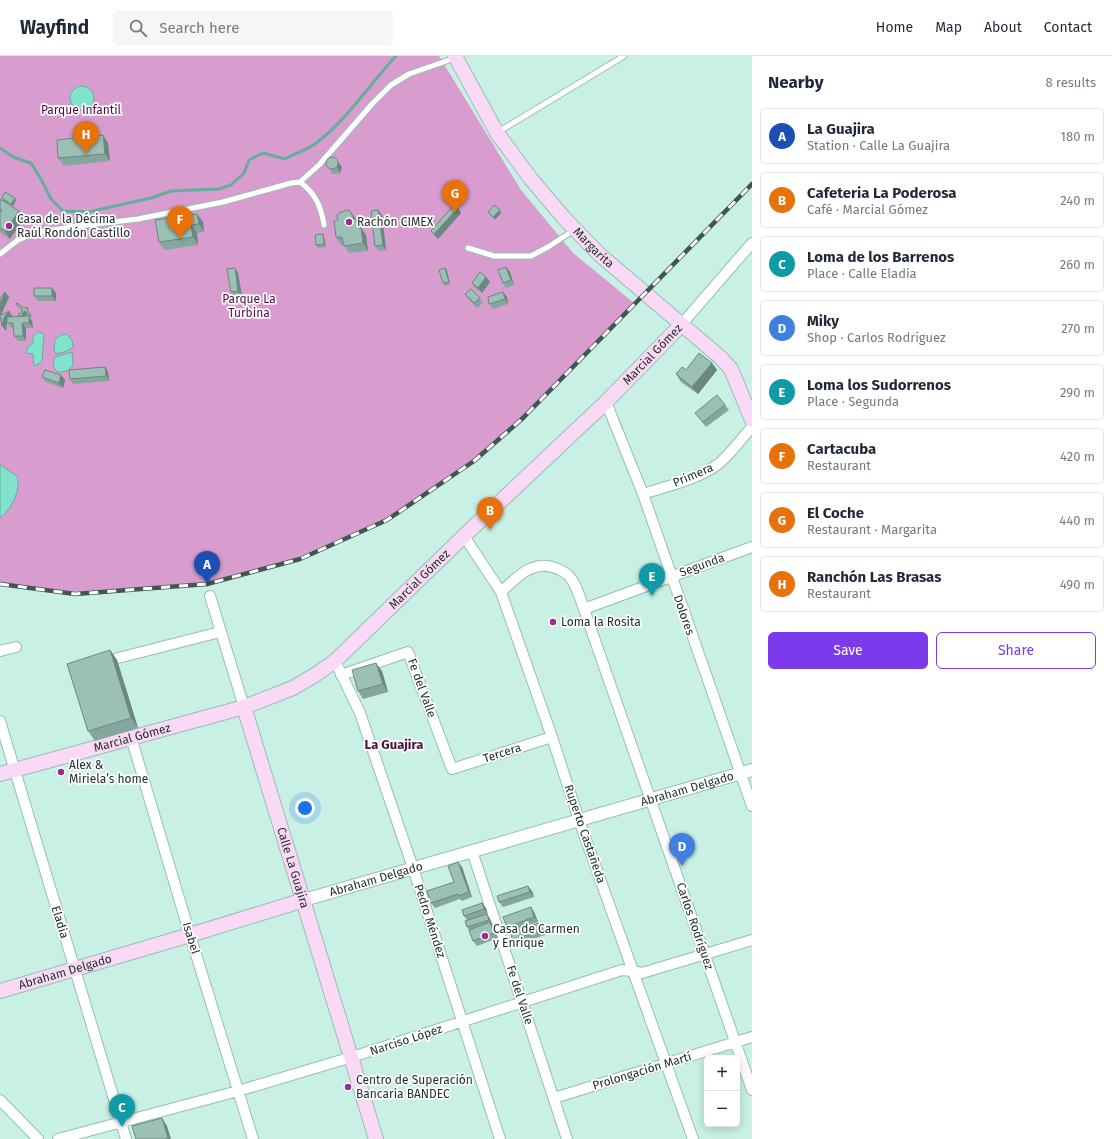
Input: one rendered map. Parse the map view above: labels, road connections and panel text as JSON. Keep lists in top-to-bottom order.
{
  "streets": {
    "main road": [
      "Margarita",
      "Marcial Gómez",
      "Abraham Delgado",
      "Calle La Guajira"
    ],
    "street": [
      "Primera",
      "Segunda",
      "Dolores",
      "Fe del Valle",
      "Tercera",
      "Ruperto Castañeda",
      "Pedro Méndez",
      "Eladia",
      "Carlos Rodríguez",
      "Isabel",
      "Narciso López",
      "Prolongación Martí"
    ]
  },
  "crossings": [
    ["Margarita", "Marcial Gómez"],
    ["Marcial Gómez", "Dolores"],
    ["Marcial Gómez", "Ruperto Castañeda"],
    ["Marcial Gómez", "Calle La Guajira"],
    ["Marcial Gómez", "Pedro Méndez"],
    ["Marcial Gómez", "Eladia"],
    ["Marcial Gómez", "Isabel"],
    ["Primera", "Dolores"],
    ["Segunda", "Dolores"],
    ["Segunda", "Carlos Rodríguez"],
    ["Dolores", "Abraham Delgado"],
    ["Fe del Valle", "Tercera"],
    ["Fe del Valle", "Abraham Delgado"],
    ["Fe del Valle", "Pedro Méndez"],
    ["Fe del Valle", "Narciso López"],
    ["Fe del Valle", "Prolongación Martí"],
    ["Tercera", "Ruperto Castañeda"],
    ["Abraham Delgado", "Ruperto Castañeda"],
    ["Abraham Delgado", "Calle La Guajira"],
    ["Abraham Delgado", "Pedro Méndez"],
    ["Abraham Delgado", "Eladia"],
    ["Abraham Delgado", "Carlos Rodríguez"],
    ["Abraham Delgado", "Isabel"],
    ["Ruperto Castañeda", "Carlos Rodríguez"],
    ["Ruperto Castañeda", "Narciso López"],
    ["Ruperto Castañeda", "Prolongación Martí"],
    ["Calle La Guajira", "Narciso López"],
    ["Pedro Méndez", "Narciso López"],
    ["Eladia", "Narciso López"],
    ["Carlos Rodríguez", "Narciso López"],
    ["Carlos Rodríguez", "Prolongación Martí"],
    ["Isabel", "Narciso López"]
  ],
  "districts": ["La Guajira"],
  "parks": ["Parque Infantil", "Parque La Turbina"],
  "places": [
    "Rachón CIMEX",
    "Casa de la Décima Raúl Rondón Castillo",
    "Loma la Rosita",
    "Alex & Miriela’s home",
    "Casa de Carmen y Enrique",
    "Centro de Superación Bancaria BANDEC"
  ],
  "page": {
    "header": "Wayfind",
    "search": "Search here",
    "nav": [
      "Home",
      "Map",
      "About",
      "Contact"
    ],
    "heading": ["Nearby", "8 results"],
    "list": [
      {
        "mark": "A",
        "name": "La Guajira",
        "note": "Station · Calle La Guajira",
        "value": "180 m"
      },
      {
        "mark": "B",
        "name": "Cafeteria La Poderosa",
        "note": "Café · Marcial Gómez",
        "value": "240 m"
      },
      {
        "mark": "C",
        "name": "Loma de los Barrenos",
        "note": "Place · Calle Eladia",
        "value": "260 m"
      },
      {
        "mark": "D",
        "name": "Miky",
        "note": "Shop · Carlos Rodríguez",
        "value": "270 m"
      },
      {
        "mark": "E",
        "name": "Loma los Sudorrenos",
        "note": "Place · Segunda",
        "value": "290 m"
      },
      {
        "mark": "F",
        "name": "Cartacuba",
        "note": "Restaurant",
        "value": "420 m"
      },
      {
        "mark": "G",
        "name": "El Coche",
        "note": "Restaurant · Margarita",
        "value": "440 m"
      },
      {
        "mark": "H",
        "name": "Ranchón Las Brasas",
        "note": "Restaurant",
        "value": "490 m"
      }
    ],
    "pins": [
      "H",
      "G",
      "F",
      "B",
      "A",
      "E",
      "D",
      "C"
    ],
    "buttons": ["Save", "Share"],
    "map_buttons": ["+", "−"]
  }
}
